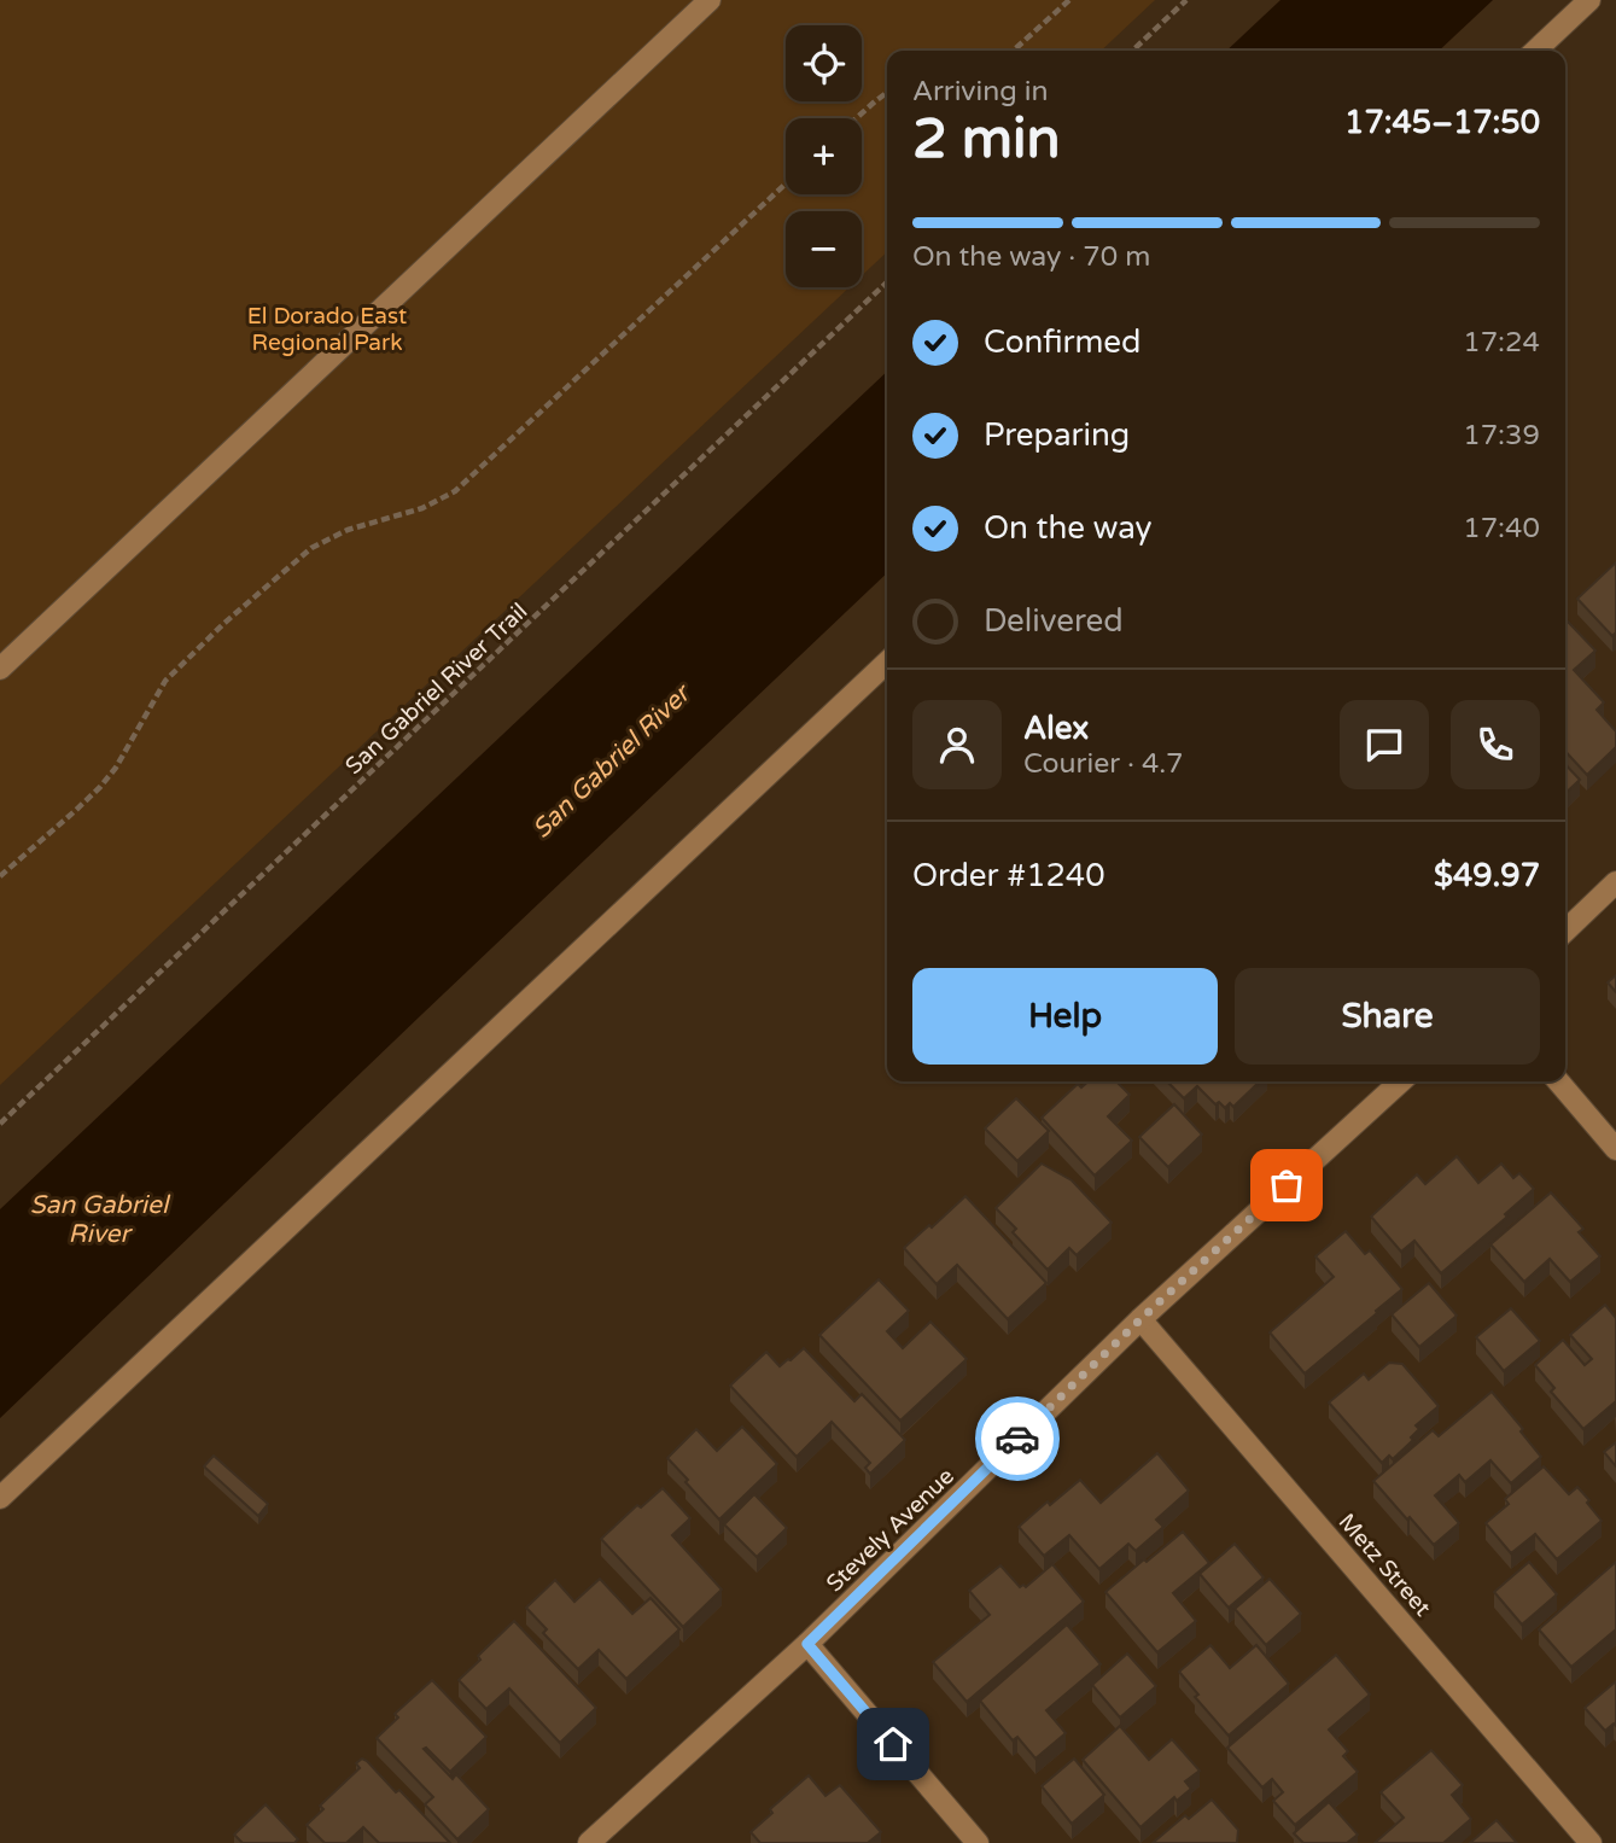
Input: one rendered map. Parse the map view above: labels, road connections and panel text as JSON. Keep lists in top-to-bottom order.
{
  "streets": {
    "street": ["Stevely Avenue", "Metz Street"],
    "path": ["San Gabriel River Trail"]
  },
  "crossings": [
    ["Stevely Avenue", "Metz Street"]
  ],
  "water": ["San Gabriel River"],
  "parks": ["El Dorado East Regional Park"],
  "page": {
    "map_buttons": ["+", "−"],
    "heading": ["2 min", "Arriving in", "17:45–17:50"],
    "panel": [
      "Alex",
      "Courier · 4.7",
      "Order #1240",
      "$49.97"
    ],
    "bar": "On the way · 70 m",
    "list": [
      ["Confirmed", "17:24"],
      ["Preparing", "17:39"],
      ["On the way", "17:40"],
      "Delivered"
    ],
    "buttons": ["Help", "Share"]
  }
}
